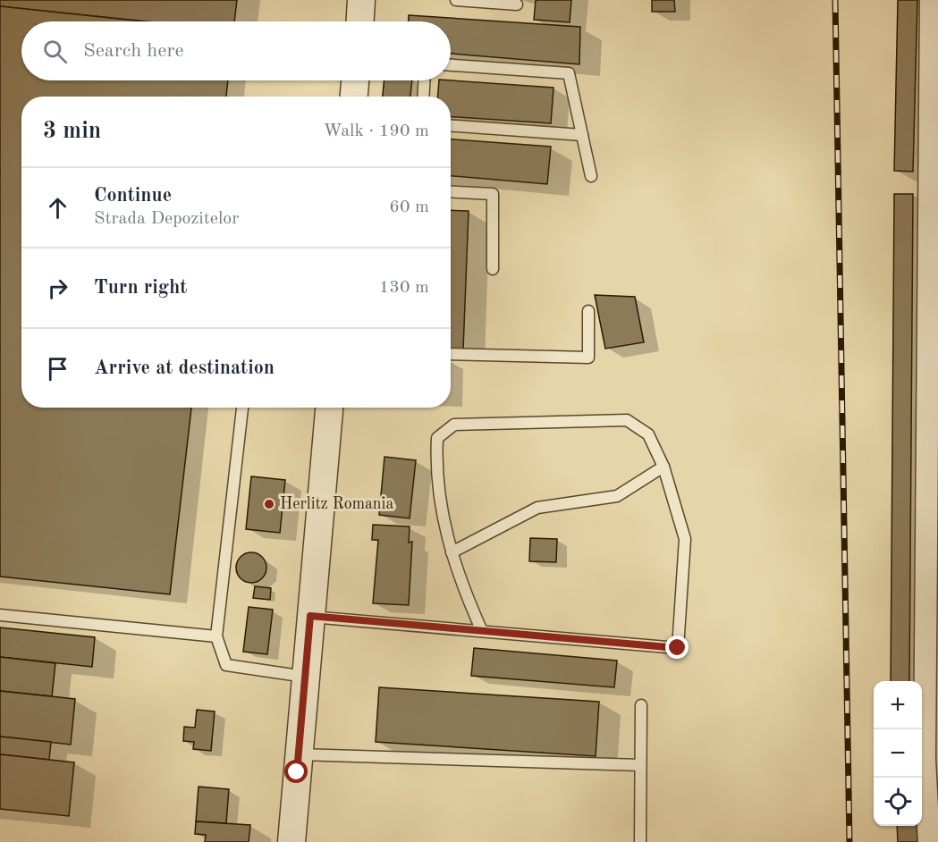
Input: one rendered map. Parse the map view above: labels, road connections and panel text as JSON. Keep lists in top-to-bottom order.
{
  "places": ["Herlitz Romania"],
  "page": {
    "search": "Search here",
    "heading": ["3 min", "Walk · 190 m"],
    "list": [
      ["Continue", "Strada Depozitelor", "60 m"],
      ["Turn right", "130 m"],
      "Arrive at destination"
    ],
    "map_buttons": ["+", "−"]
  }
}
